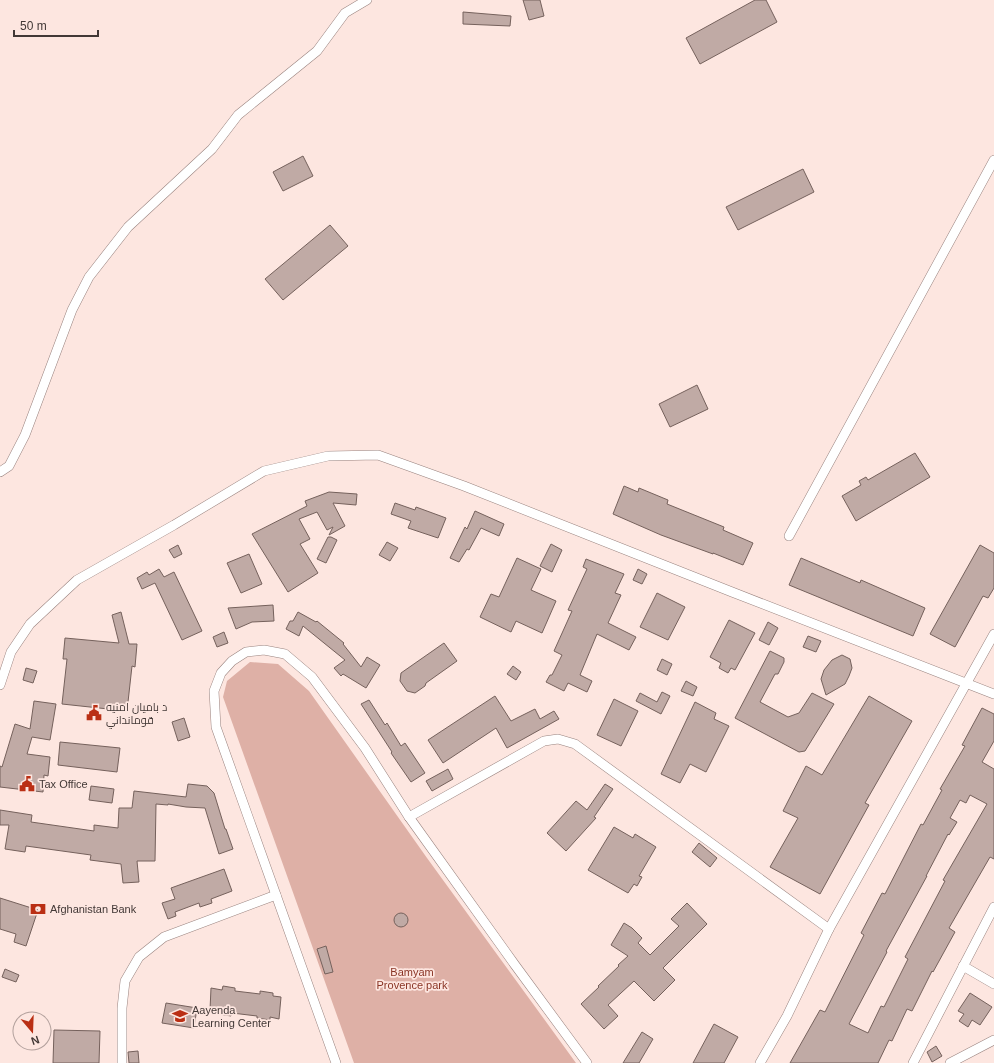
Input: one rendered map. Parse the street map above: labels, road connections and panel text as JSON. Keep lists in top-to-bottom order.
{
  "parks": ["Bamyam Provence park"],
  "places": {
    "public building": ["د بامیان امنیه قومانداني", "Tax Office"],
    "bank": ["Afghanistan Bank"],
    "school or university": ["Aayenda Learning Center"]
  },
  "scale_bar": "50 m",
  "north": "bottom"
}
